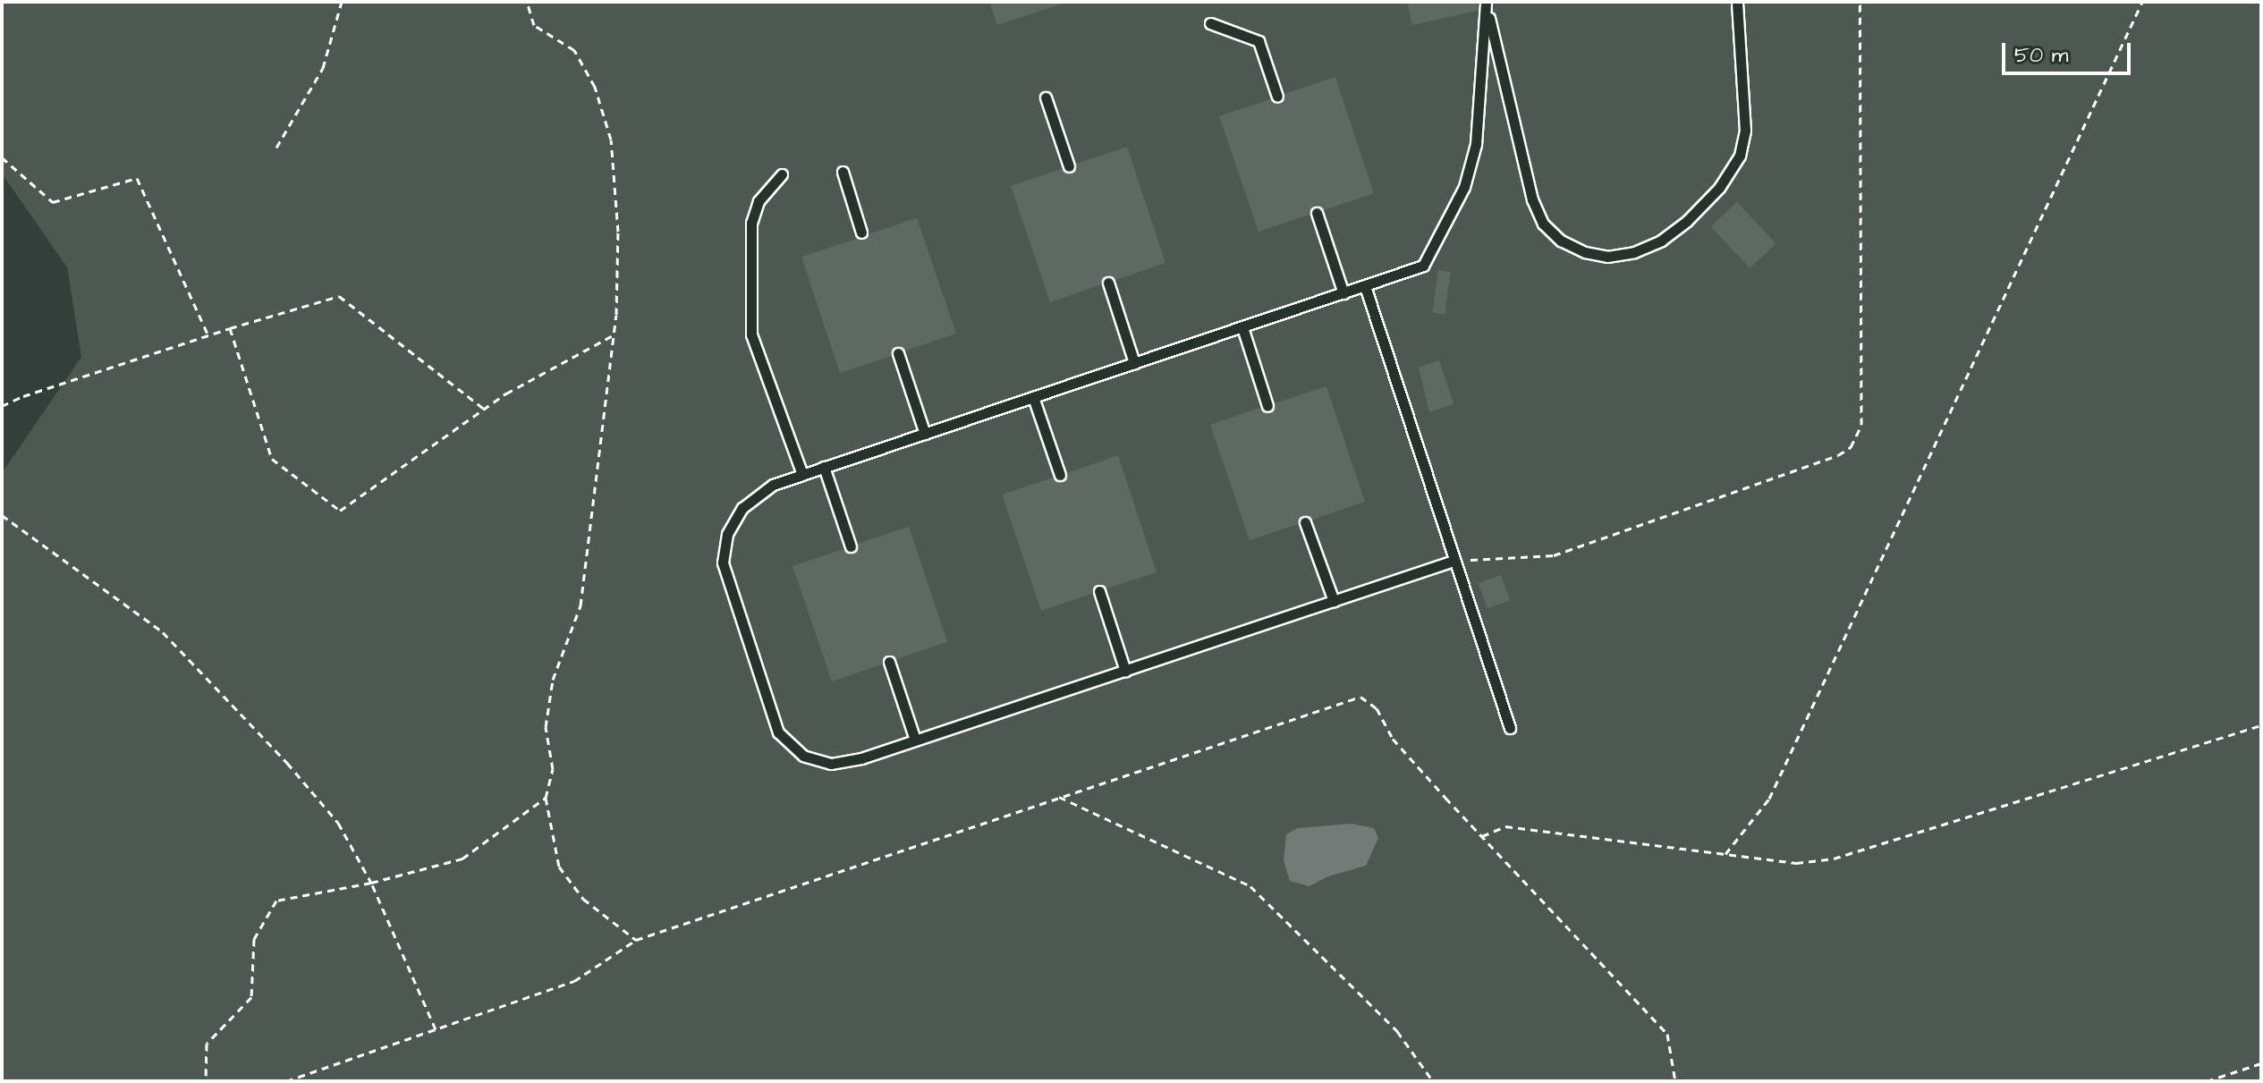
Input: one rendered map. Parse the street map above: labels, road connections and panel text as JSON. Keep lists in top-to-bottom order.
{
  "scale_bar": "50 m"
}
